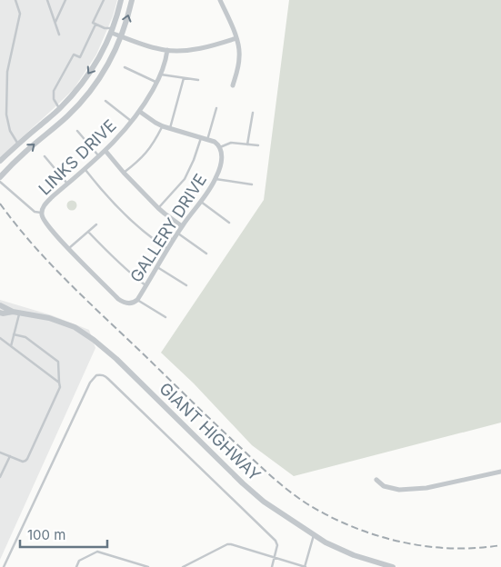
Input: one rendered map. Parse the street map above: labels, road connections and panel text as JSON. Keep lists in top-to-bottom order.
{
  "streets": {
    "street": ["LINKS DRIVE", "GALLERY DRIVE", "GIANT HIGHWAY"]
  },
  "crossings": [
    ["LINKS DRIVE", "GALLERY DRIVE"]
  ],
  "scale_bar": "100 m"
}
